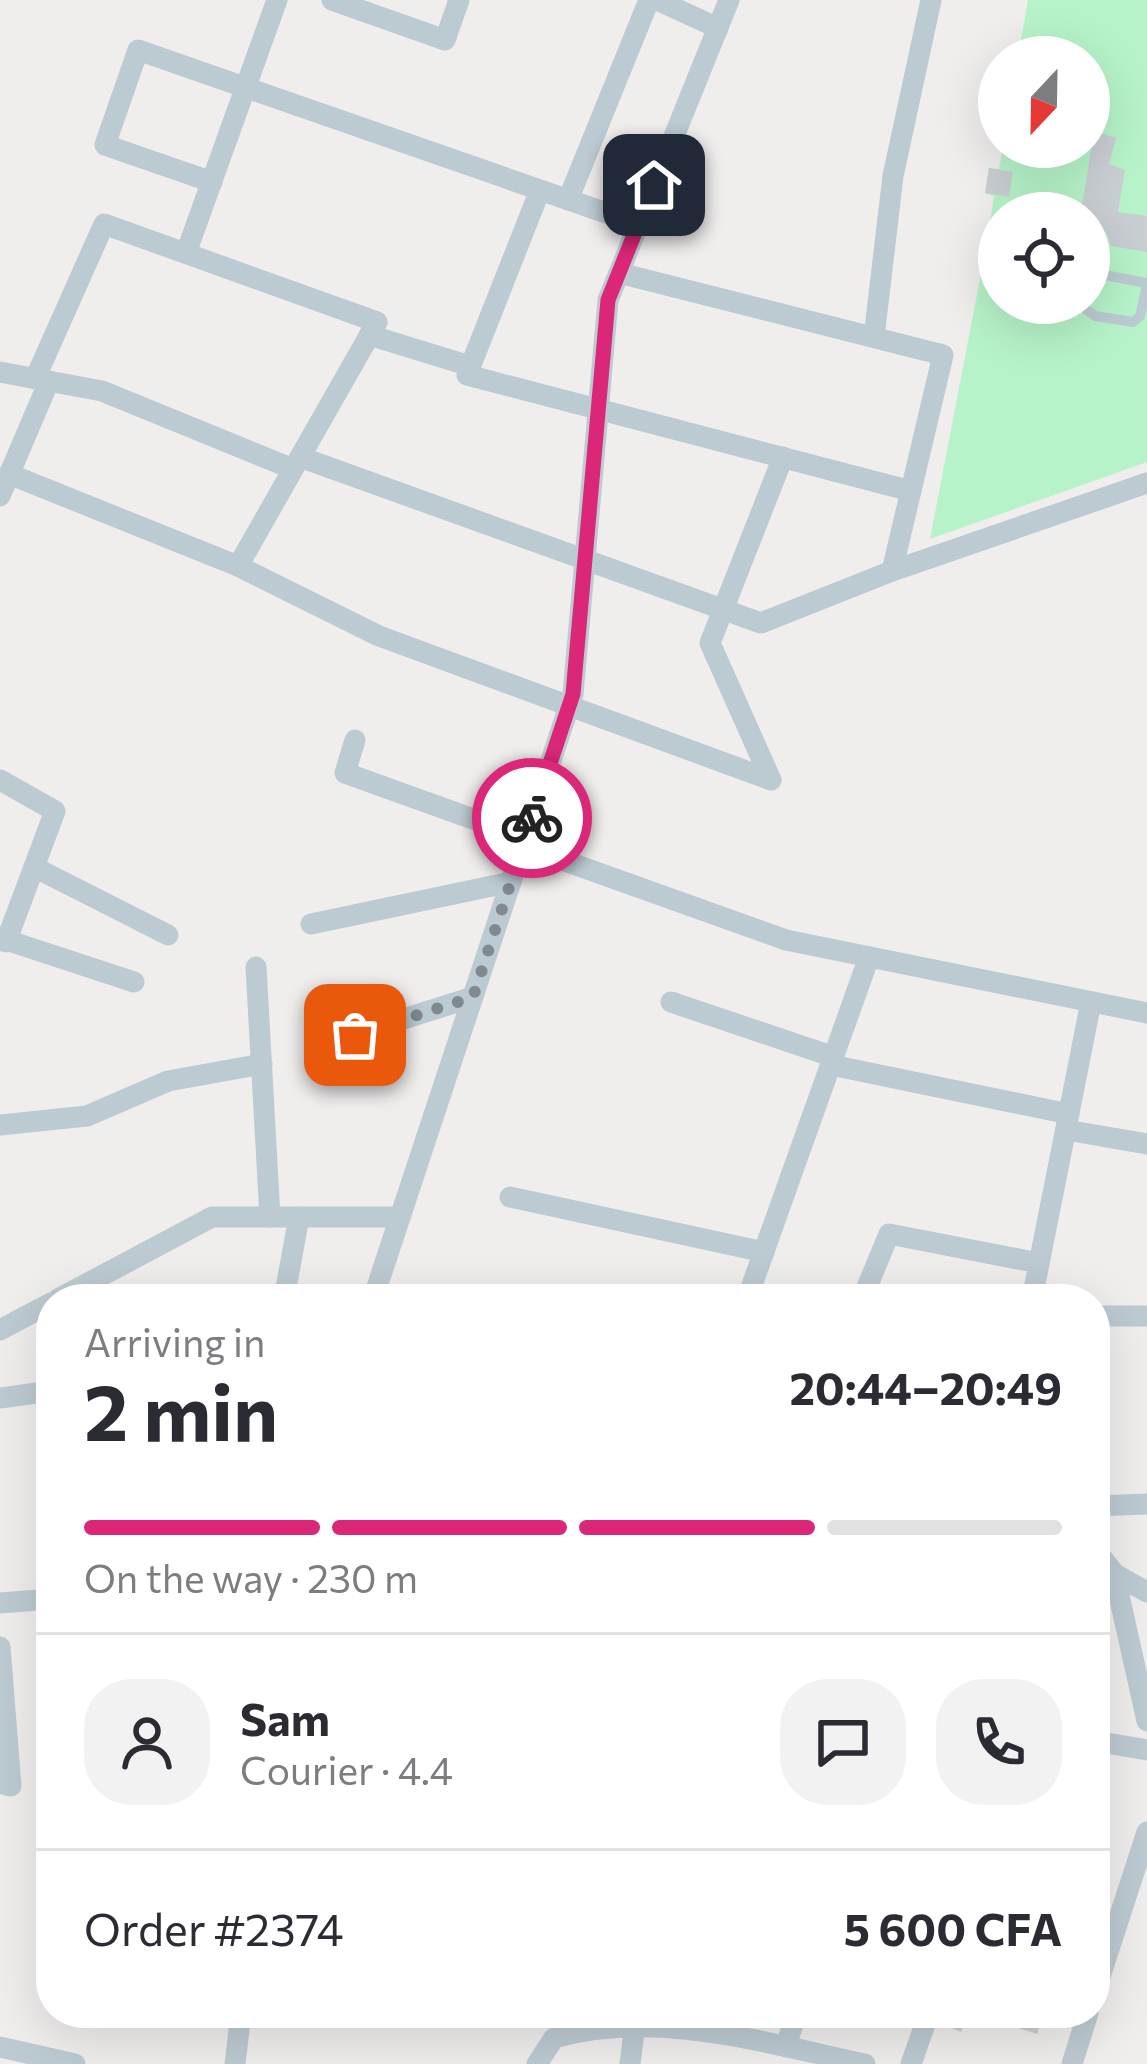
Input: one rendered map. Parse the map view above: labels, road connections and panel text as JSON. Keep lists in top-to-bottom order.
{
  "north": "bottom",
  "page": {
    "heading": ["2 min", "Arriving in", "20:44–20:49"],
    "panel": [
      "Sam",
      "Courier · 4.4",
      "Order #2374",
      "5 600 CFA"
    ],
    "bar": "On the way · 230 m"
  }
}
